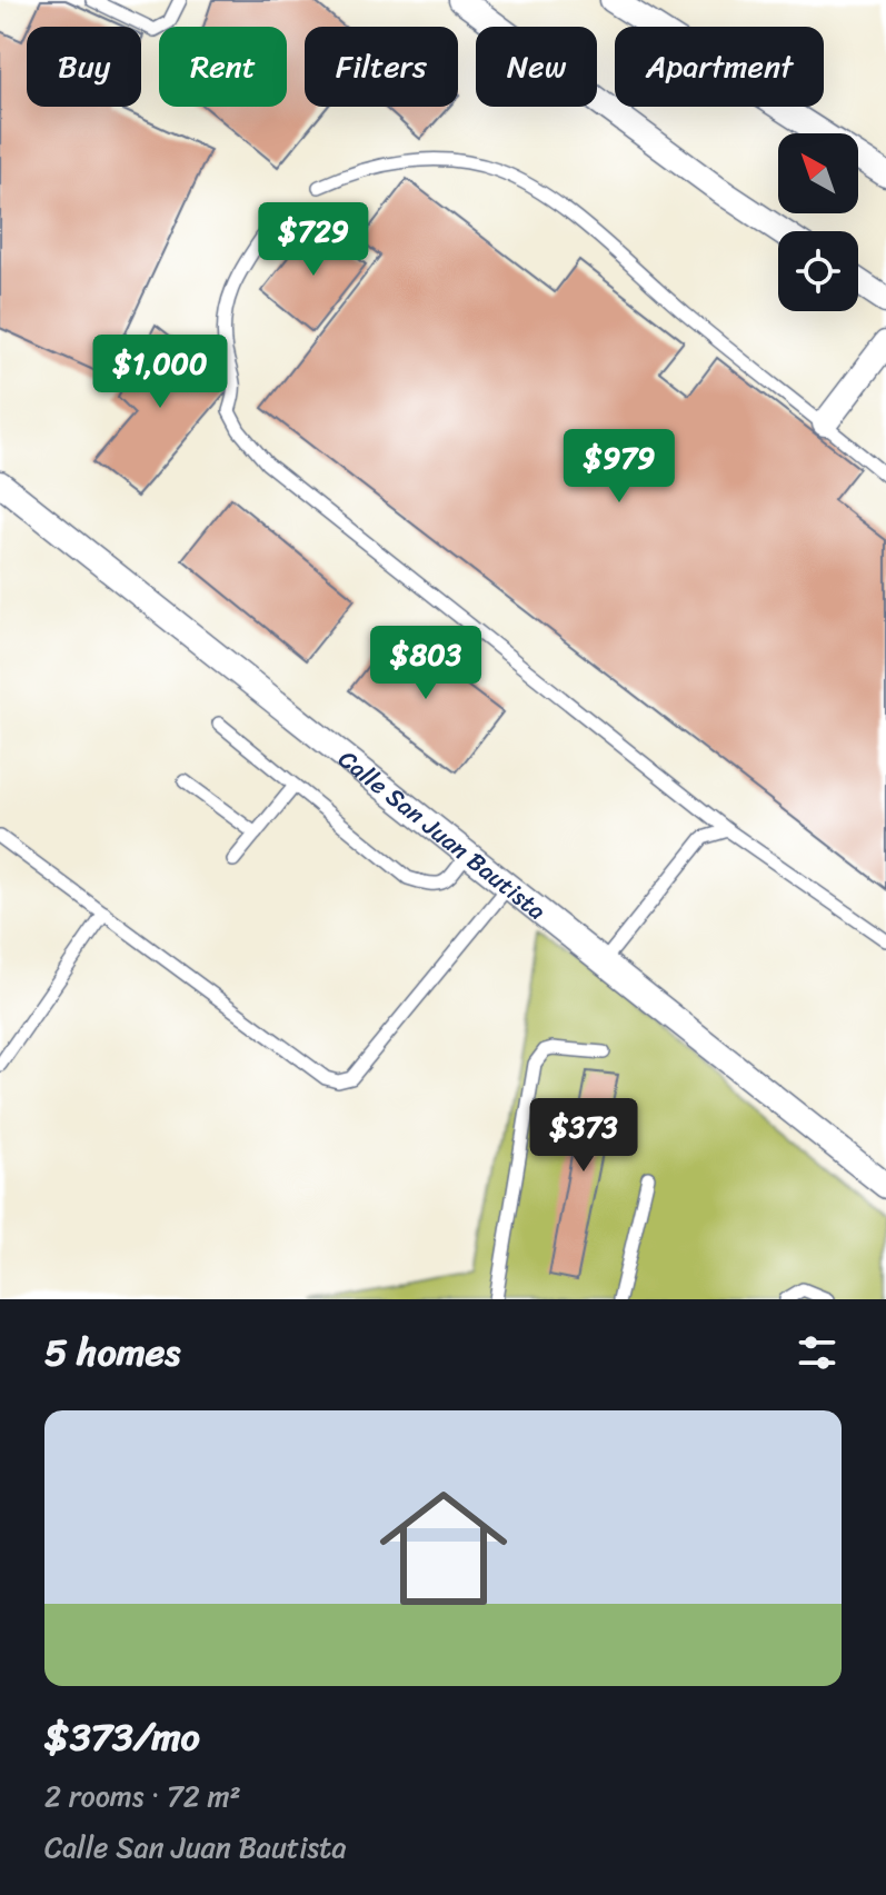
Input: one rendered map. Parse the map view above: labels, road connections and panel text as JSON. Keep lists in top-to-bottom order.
{
  "streets": {
    "street": ["Calle San Juan Bautista"]
  },
  "north": "top left",
  "page": {
    "chip": [
      "Buy",
      "Rent",
      "Filters",
      "New",
      "Apartment"
    ],
    "price": [
      "$729",
      "$1,000",
      "$979",
      "$803",
      "$373"
    ],
    "heading": "5 homes",
    "list": [
      {
        "name": "$373/mo",
        "note": "2 rooms · 72 m² · Calle San Juan Bautista"
      }
    ]
  }
}
